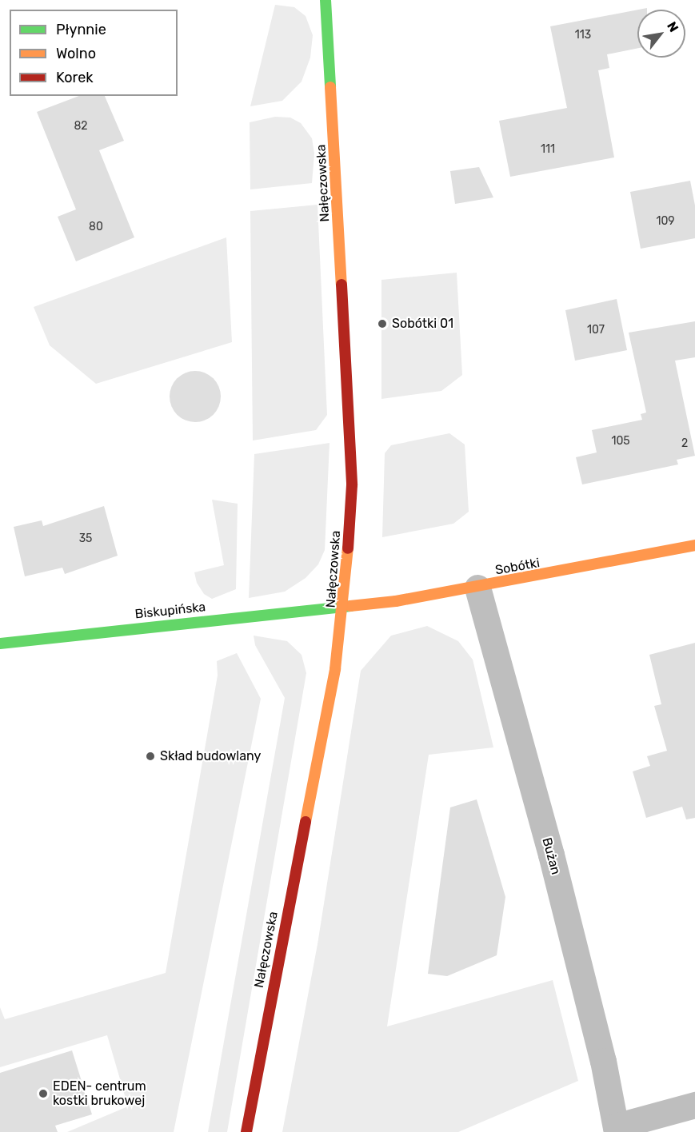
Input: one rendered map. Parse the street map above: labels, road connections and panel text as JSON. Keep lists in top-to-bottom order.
{
  "streets": {
    "main road": ["Nałęczowska", "Sobótki", "Biskupińska"],
    "street": ["Bużan"]
  },
  "crossings": [
    ["Nałęczowska", "Sobótki"],
    ["Nałęczowska", "Biskupińska"],
    ["Sobótki", "Biskupińska"],
    ["Sobótki", "Bużan"]
  ],
  "places": ["Sobótki 01", "Skład budowlany", "EDEN- centrum kostki brukowej"],
  "house_numbers": [
    "113",
    "82",
    "111",
    "109",
    "80",
    "107",
    "105",
    "2",
    "35"
  ],
  "legend": ["Płynnie", "Wolno", "Korek"],
  "north": "top right"
}
